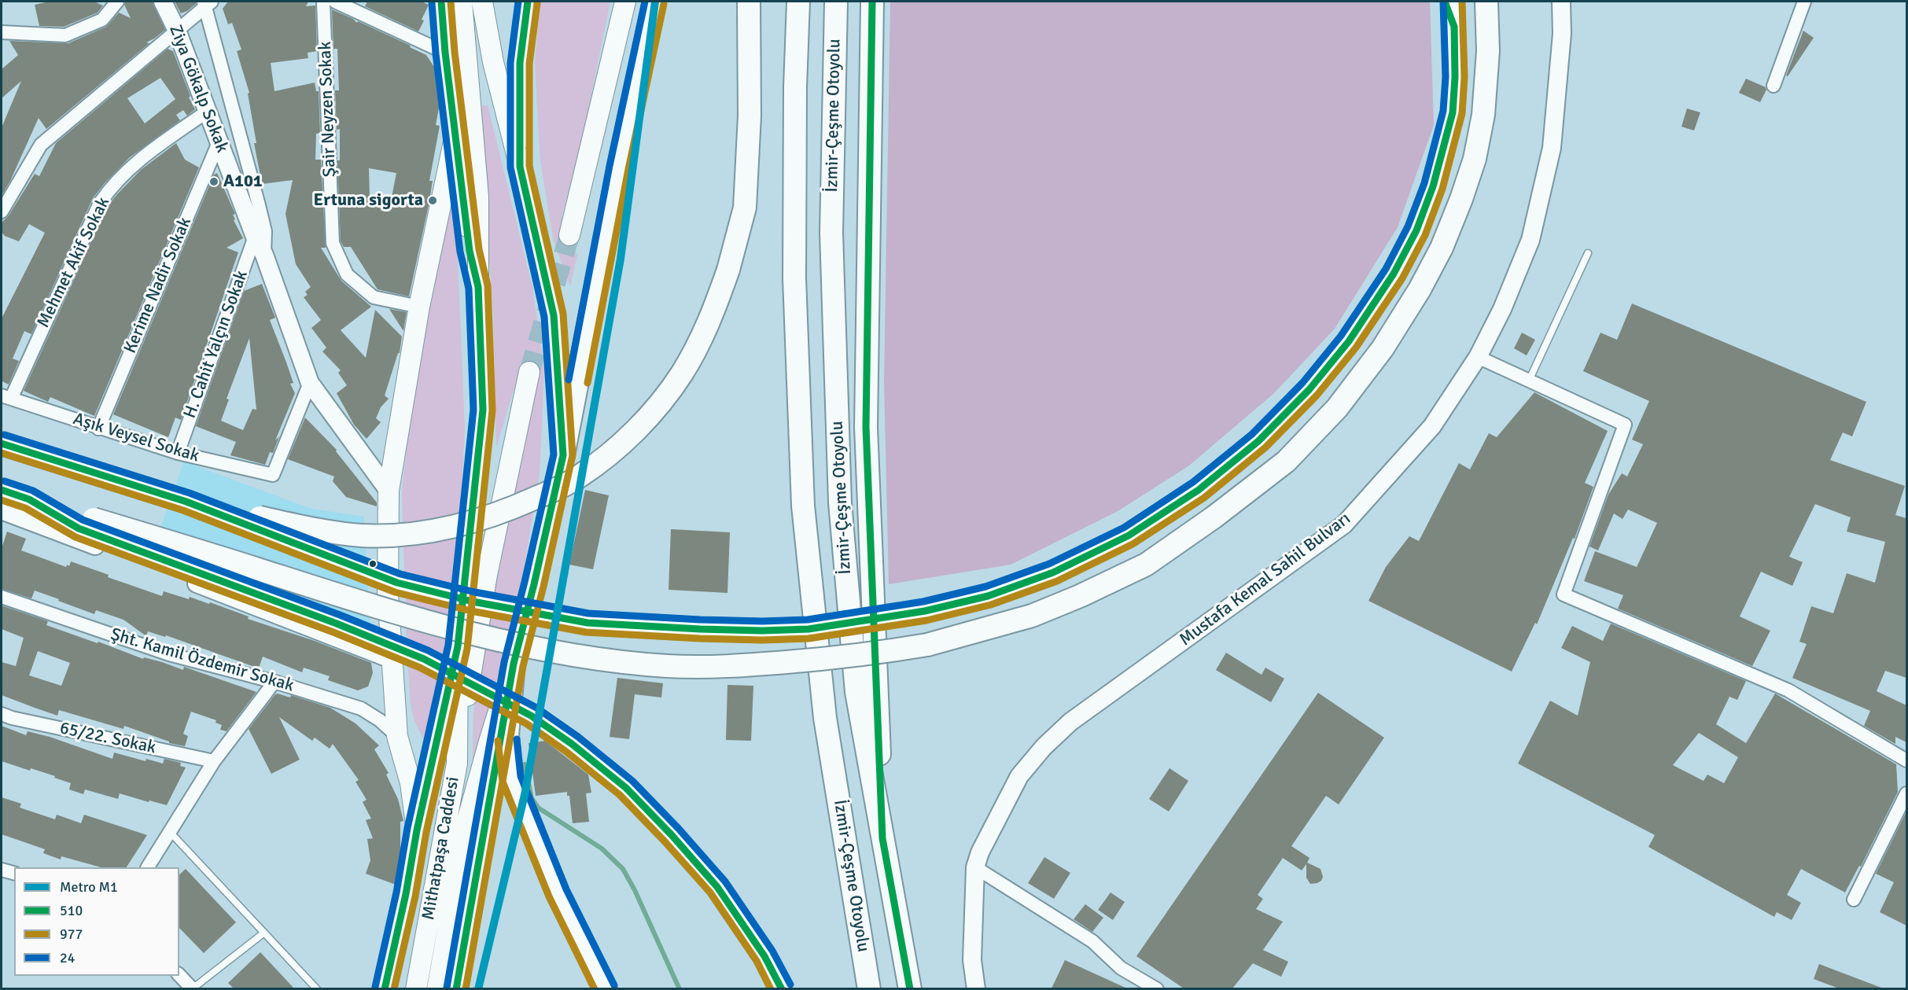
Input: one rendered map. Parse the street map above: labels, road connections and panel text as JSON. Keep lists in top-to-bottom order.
{
  "streets": {
    "highway": ["İzmir-Çeşme Otoyolu"],
    "main road": ["Ziya Gökalp Sokak", "Mustafa Kemal Sahil Bulvarı", "Mithatpaşa Caddesi"],
    "street": [
      "Şair Neyzen Sokak",
      "Mehmet Akif Sokak",
      "Kerime Nadir Sokak",
      "H. Cahit Yalçın Sokak",
      "Aşık Veysel Sokak",
      "Şht. Kamil Özdemir Sokak",
      "65/22. Sokak"
    ]
  },
  "crossings": [
    ["Ziya Gökalp Sokak", "Mehmet Akif Sokak"],
    ["Ziya Gökalp Sokak", "Kerime Nadir Sokak"],
    ["Ziya Gökalp Sokak", "H. Cahit Yalçın Sokak"],
    ["Ziya Gökalp Sokak", "Aşık Veysel Sokak"],
    ["Mehmet Akif Sokak", "Aşık Veysel Sokak"],
    ["Kerime Nadir Sokak", "Aşık Veysel Sokak"],
    ["H. Cahit Yalçın Sokak", "Aşık Veysel Sokak"]
  ],
  "places": ["A101", "Ertuna sigorta"],
  "lines": [
    "metro line M1",
    "transit line 510",
    "transit line 977",
    "transit line 24"
  ],
  "legend": [
    "Metro M1",
    "510",
    "977",
    "24"
  ]
}
